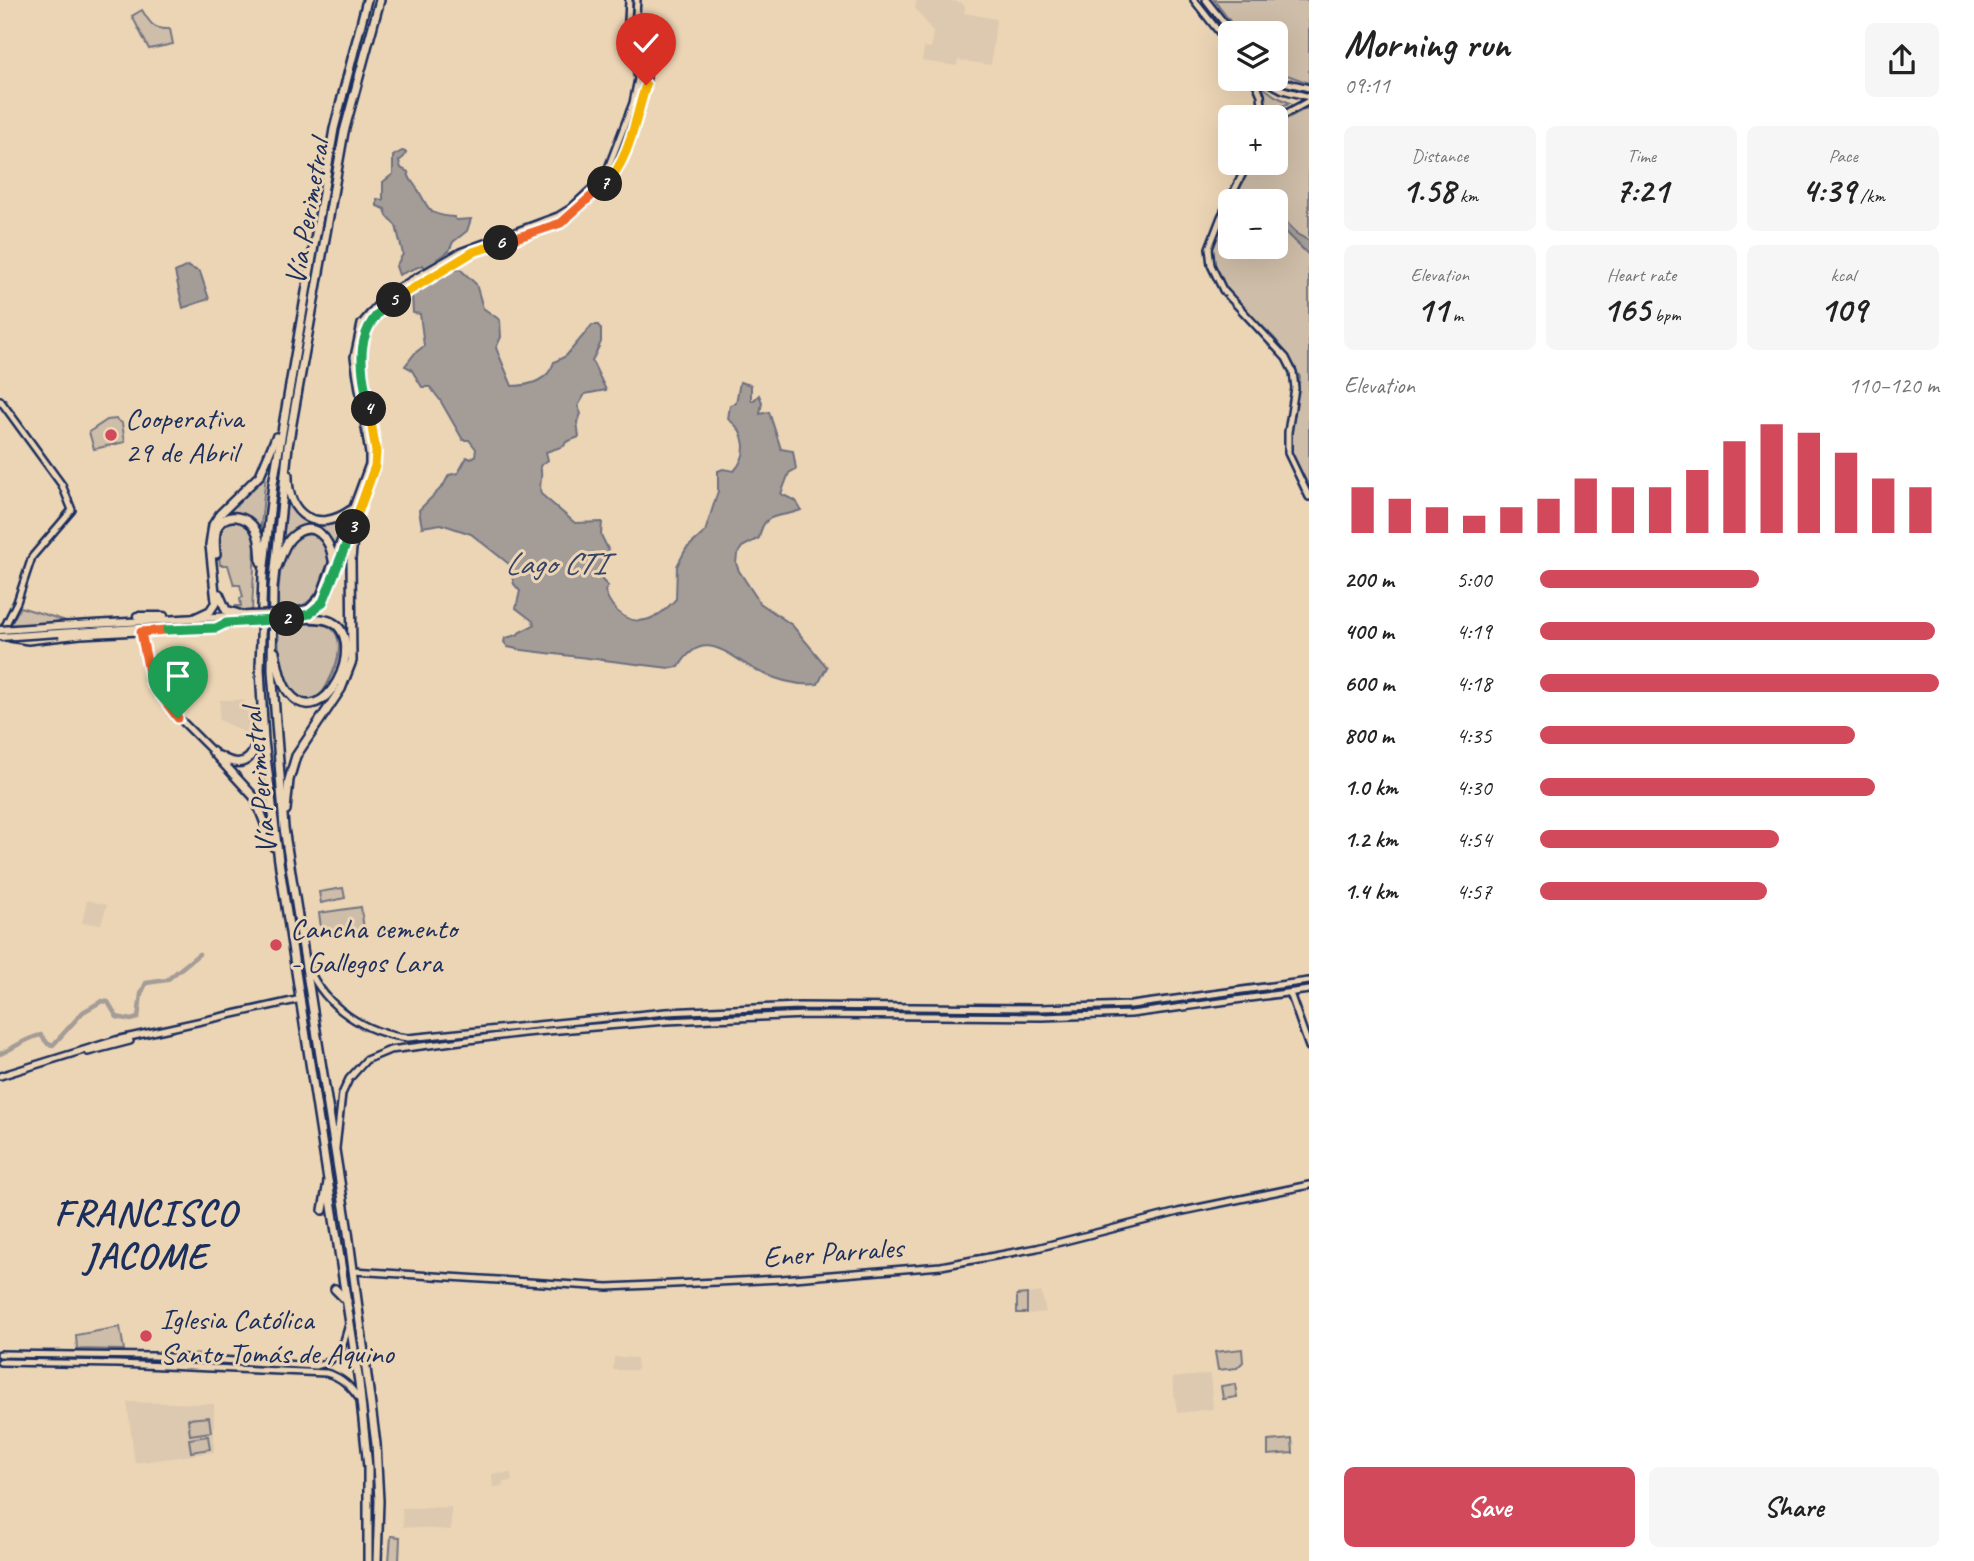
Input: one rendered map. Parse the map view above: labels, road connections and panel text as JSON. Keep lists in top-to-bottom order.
{
  "streets": {
    "highway": ["Vía Perimetral"],
    "street": ["Ener Parrales"]
  },
  "crossings": [
    ["Vía Perimetral", "Ener Parrales"]
  ],
  "districts": ["FRANCISCO JACOME"],
  "water": ["Lago CTI"],
  "places": ["Cooperativa 29 de Abril", "Cancha cemento - Gallegos Lara", "Iglesia Católica Santo Tomás de Aquino"],
  "page": {
    "heading": ["Morning run", "09:11"],
    "map_buttons": ["+", "−"],
    "stats": [
      ["Distance", "1.58 km"],
      ["Time", "7:21"],
      ["Pace", "4:39 /km"],
      ["Elevation", "11 m"],
      ["Heart rate", "165 bpm"],
      ["kcal", "109"]
    ],
    "pins": [
      "7",
      "6",
      "5",
      "4",
      "3",
      "2"
    ],
    "chart": ["Elevation", "110–120 m"],
    "list": [
      {
        "name": "200 m",
        "note": "5:00"
      },
      {
        "name": "400 m",
        "note": "4:19"
      },
      {
        "name": "600 m",
        "note": "4:18"
      },
      {
        "name": "800 m",
        "note": "4:35"
      },
      {
        "name": "1.0 km",
        "note": "4:30"
      },
      {
        "name": "1.2 km",
        "note": "4:54"
      },
      {
        "name": "1.4 km",
        "note": "4:57"
      }
    ],
    "buttons": ["Save", "Share"]
  }
}
